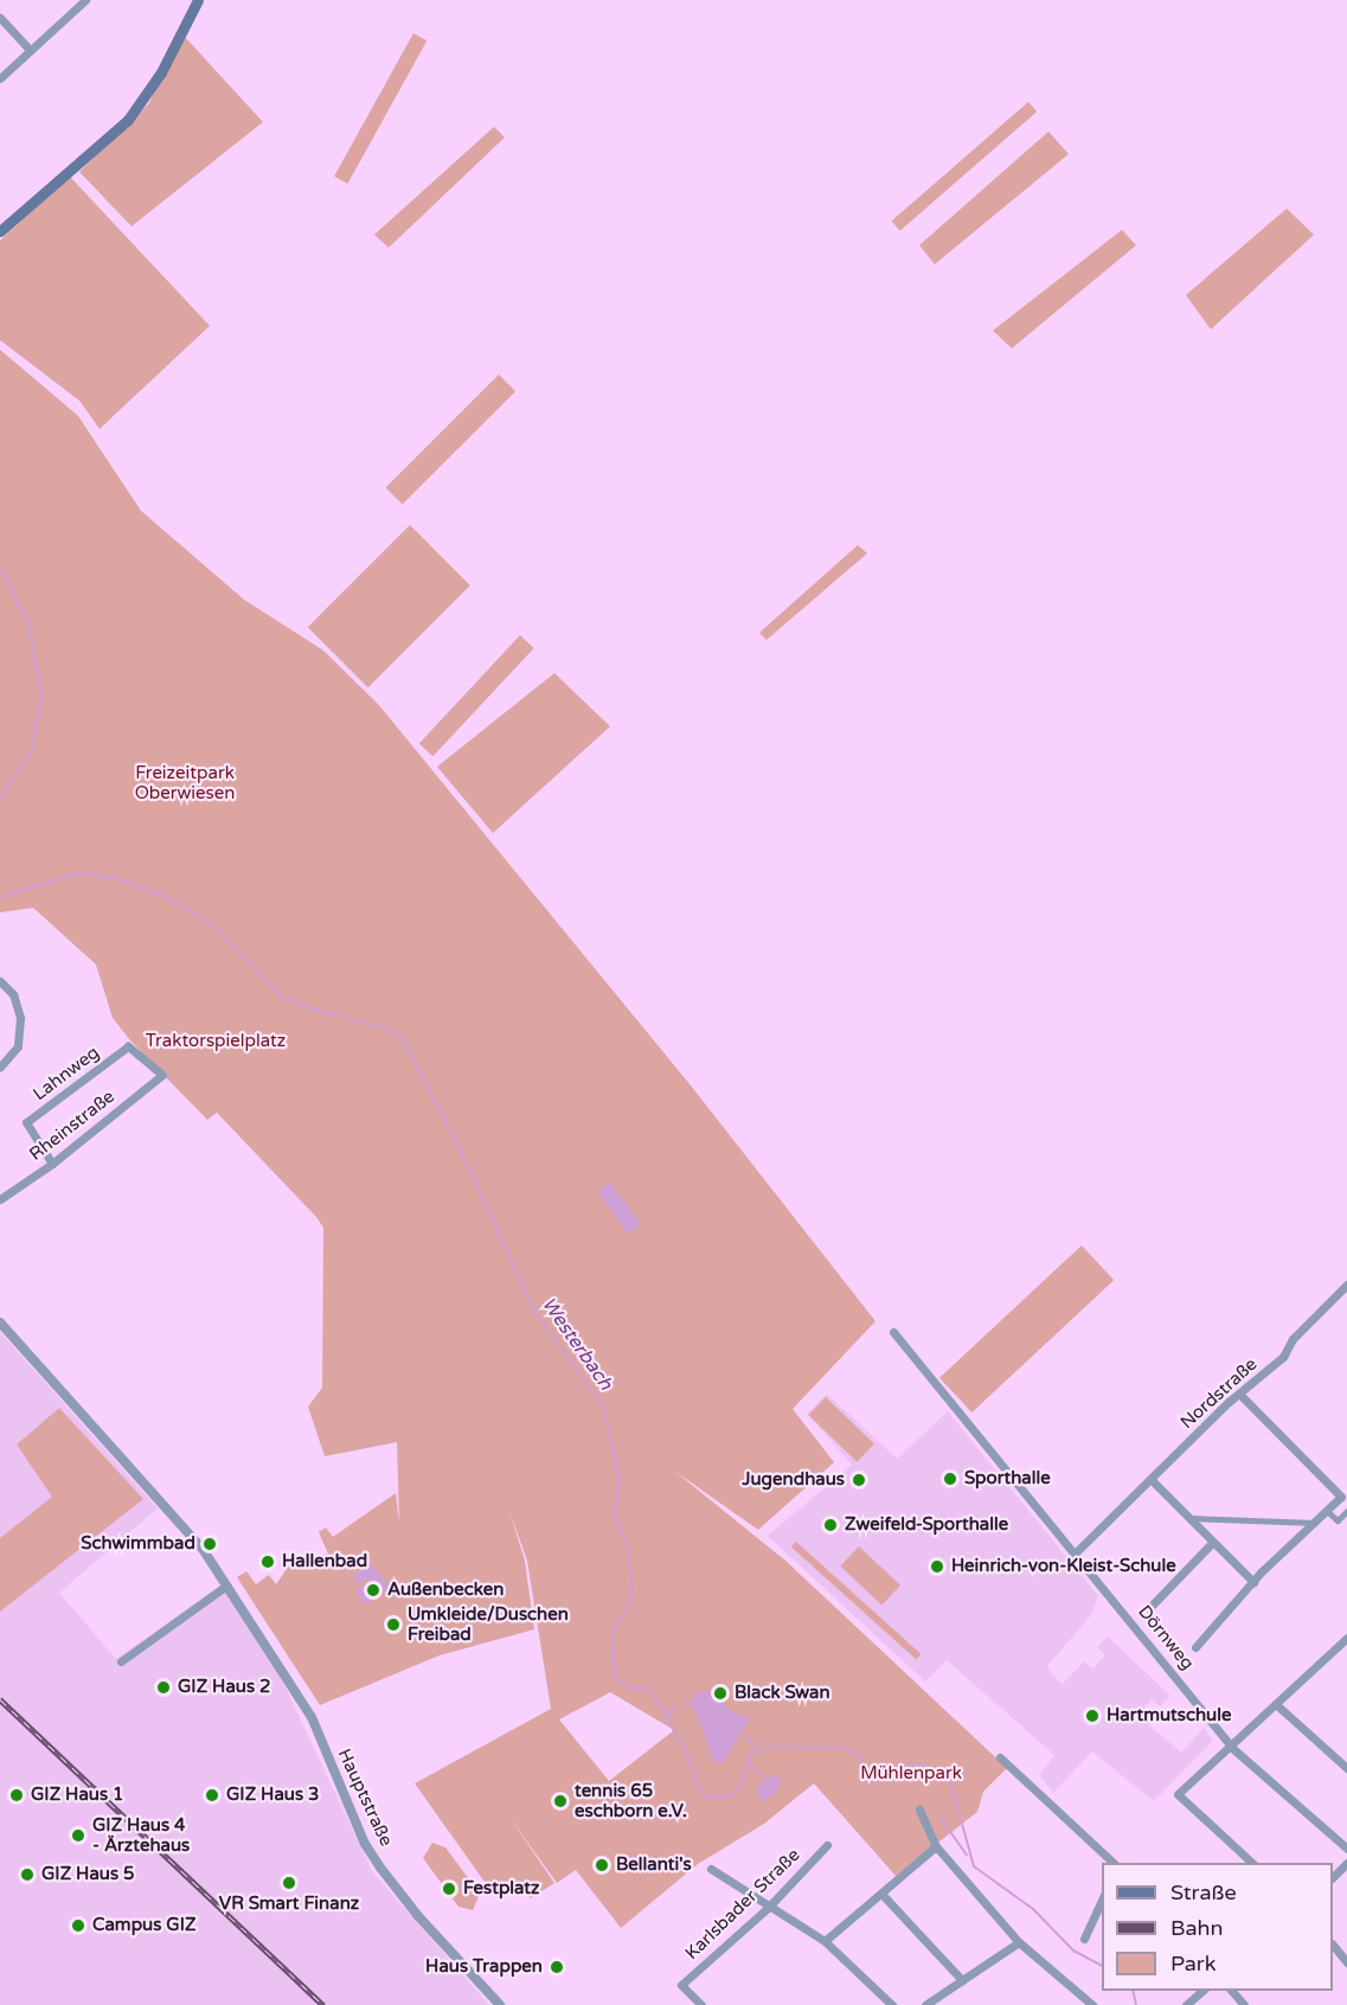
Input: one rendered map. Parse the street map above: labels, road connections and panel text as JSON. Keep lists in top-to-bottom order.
{
  "streets": {
    "street": [
      "Lahnweg",
      "Rheinstraße",
      "Nordstraße",
      "Dörnweg",
      "Hauptstraße",
      "Karlsbader Straße"
    ]
  },
  "crossings": [
    ["Lahnweg", "Rheinstraße"],
    ["Nordstraße", "Dörnweg"]
  ],
  "water": ["Westerbach"],
  "parks": ["Freizeitpark Oberwiesen", "Traktorspielplatz", "Mühlenpark"],
  "places": [
    "Sporthalle",
    "Jugendhaus",
    "Zweifeld-Sporthalle",
    "Schwimmbad",
    "Hallenbad",
    "Heinrich-von-Kleist-Schule",
    "Außenbecken",
    "Umkleide/Duschen Freibad",
    "GIZ Haus 2",
    "Black Swan",
    "Hartmutschule",
    "GIZ Haus 1",
    "GIZ Haus 3",
    "tennis 65 eschborn e.V.",
    "GIZ Haus 4 - Ärztehaus",
    "Bellanti's",
    "GIZ Haus 5",
    "VR Smart Finanz",
    "Festplatz",
    "Campus GIZ",
    "Haus Trappen"
  ],
  "legend": ["Straße", "Bahn", "Park"]
}
